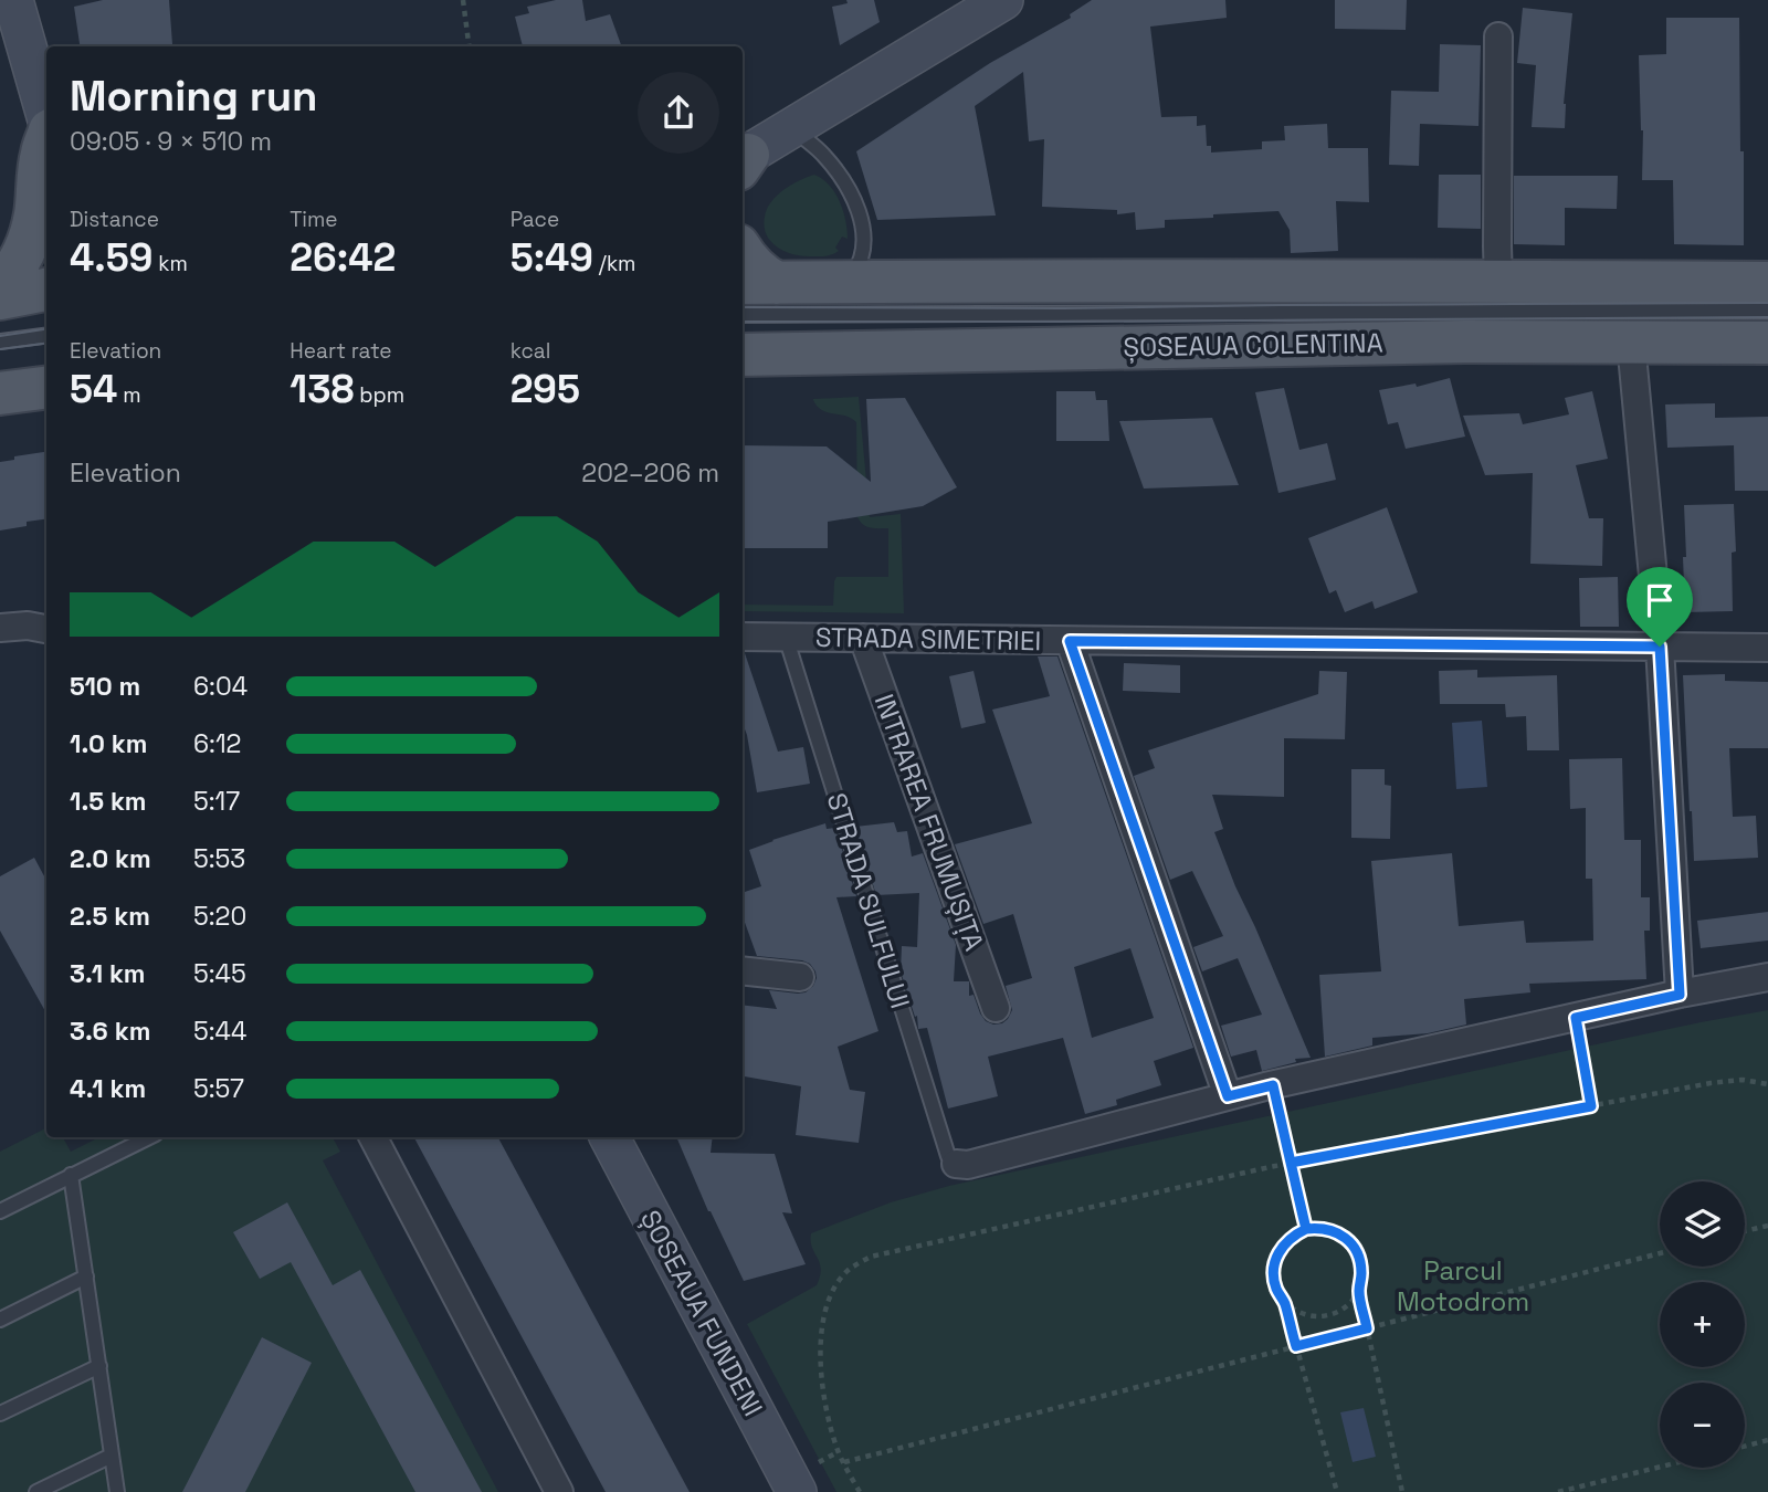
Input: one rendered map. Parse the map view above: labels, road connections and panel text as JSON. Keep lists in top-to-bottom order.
{
  "streets": {
    "main road": ["ȘOSEAUA COLENTINA", "ȘOSEAUA FUNDENI"],
    "street": ["STRADA SIMETRIEI", "INTRAREA FRUMUȘIȚA"],
    "lane": ["STRADA SULFULUI"]
  },
  "crossings": [
    ["STRADA SIMETRIEI", "INTRAREA FRUMUȘIȚA"],
    ["STRADA SIMETRIEI", "STRADA SULFULUI"]
  ],
  "parks": ["Parcul Motodrom"],
  "page": {
    "heading": ["Morning run", "09:05 · 9 × 510 m"],
    "stats": [
      ["Distance", "4.59 km"],
      ["Time", "26:42"],
      ["Pace", "5:49 /km"],
      ["Elevation", "54 m"],
      ["Heart rate", "138 bpm"],
      ["kcal", "295"]
    ],
    "chart": ["Elevation", "202–206 m"],
    "list": [
      {
        "name": "510 m",
        "note": "6:04"
      },
      {
        "name": "1.0 km",
        "note": "6:12"
      },
      {
        "name": "1.5 km",
        "note": "5:17"
      },
      {
        "name": "2.0 km",
        "note": "5:53"
      },
      {
        "name": "2.5 km",
        "note": "5:20"
      },
      {
        "name": "3.1 km",
        "note": "5:45"
      },
      {
        "name": "3.6 km",
        "note": "5:44"
      },
      {
        "name": "4.1 km",
        "note": "5:57"
      }
    ],
    "map_buttons": ["+", "−"]
  }
}
